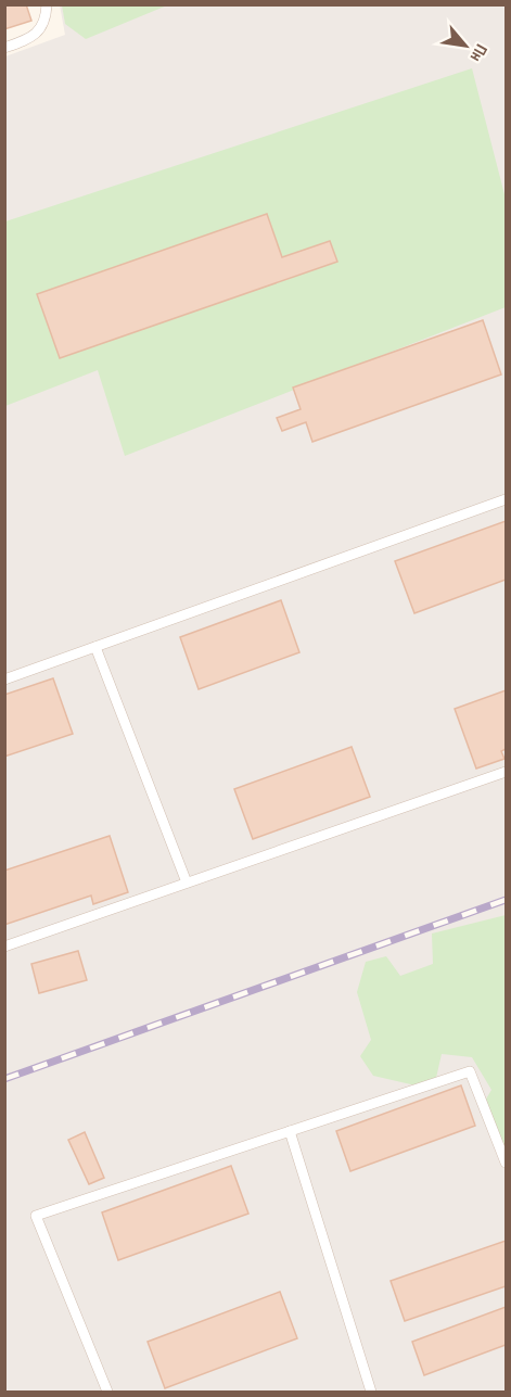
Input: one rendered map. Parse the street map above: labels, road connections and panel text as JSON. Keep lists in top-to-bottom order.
{
  "north": "bottom right"
}
